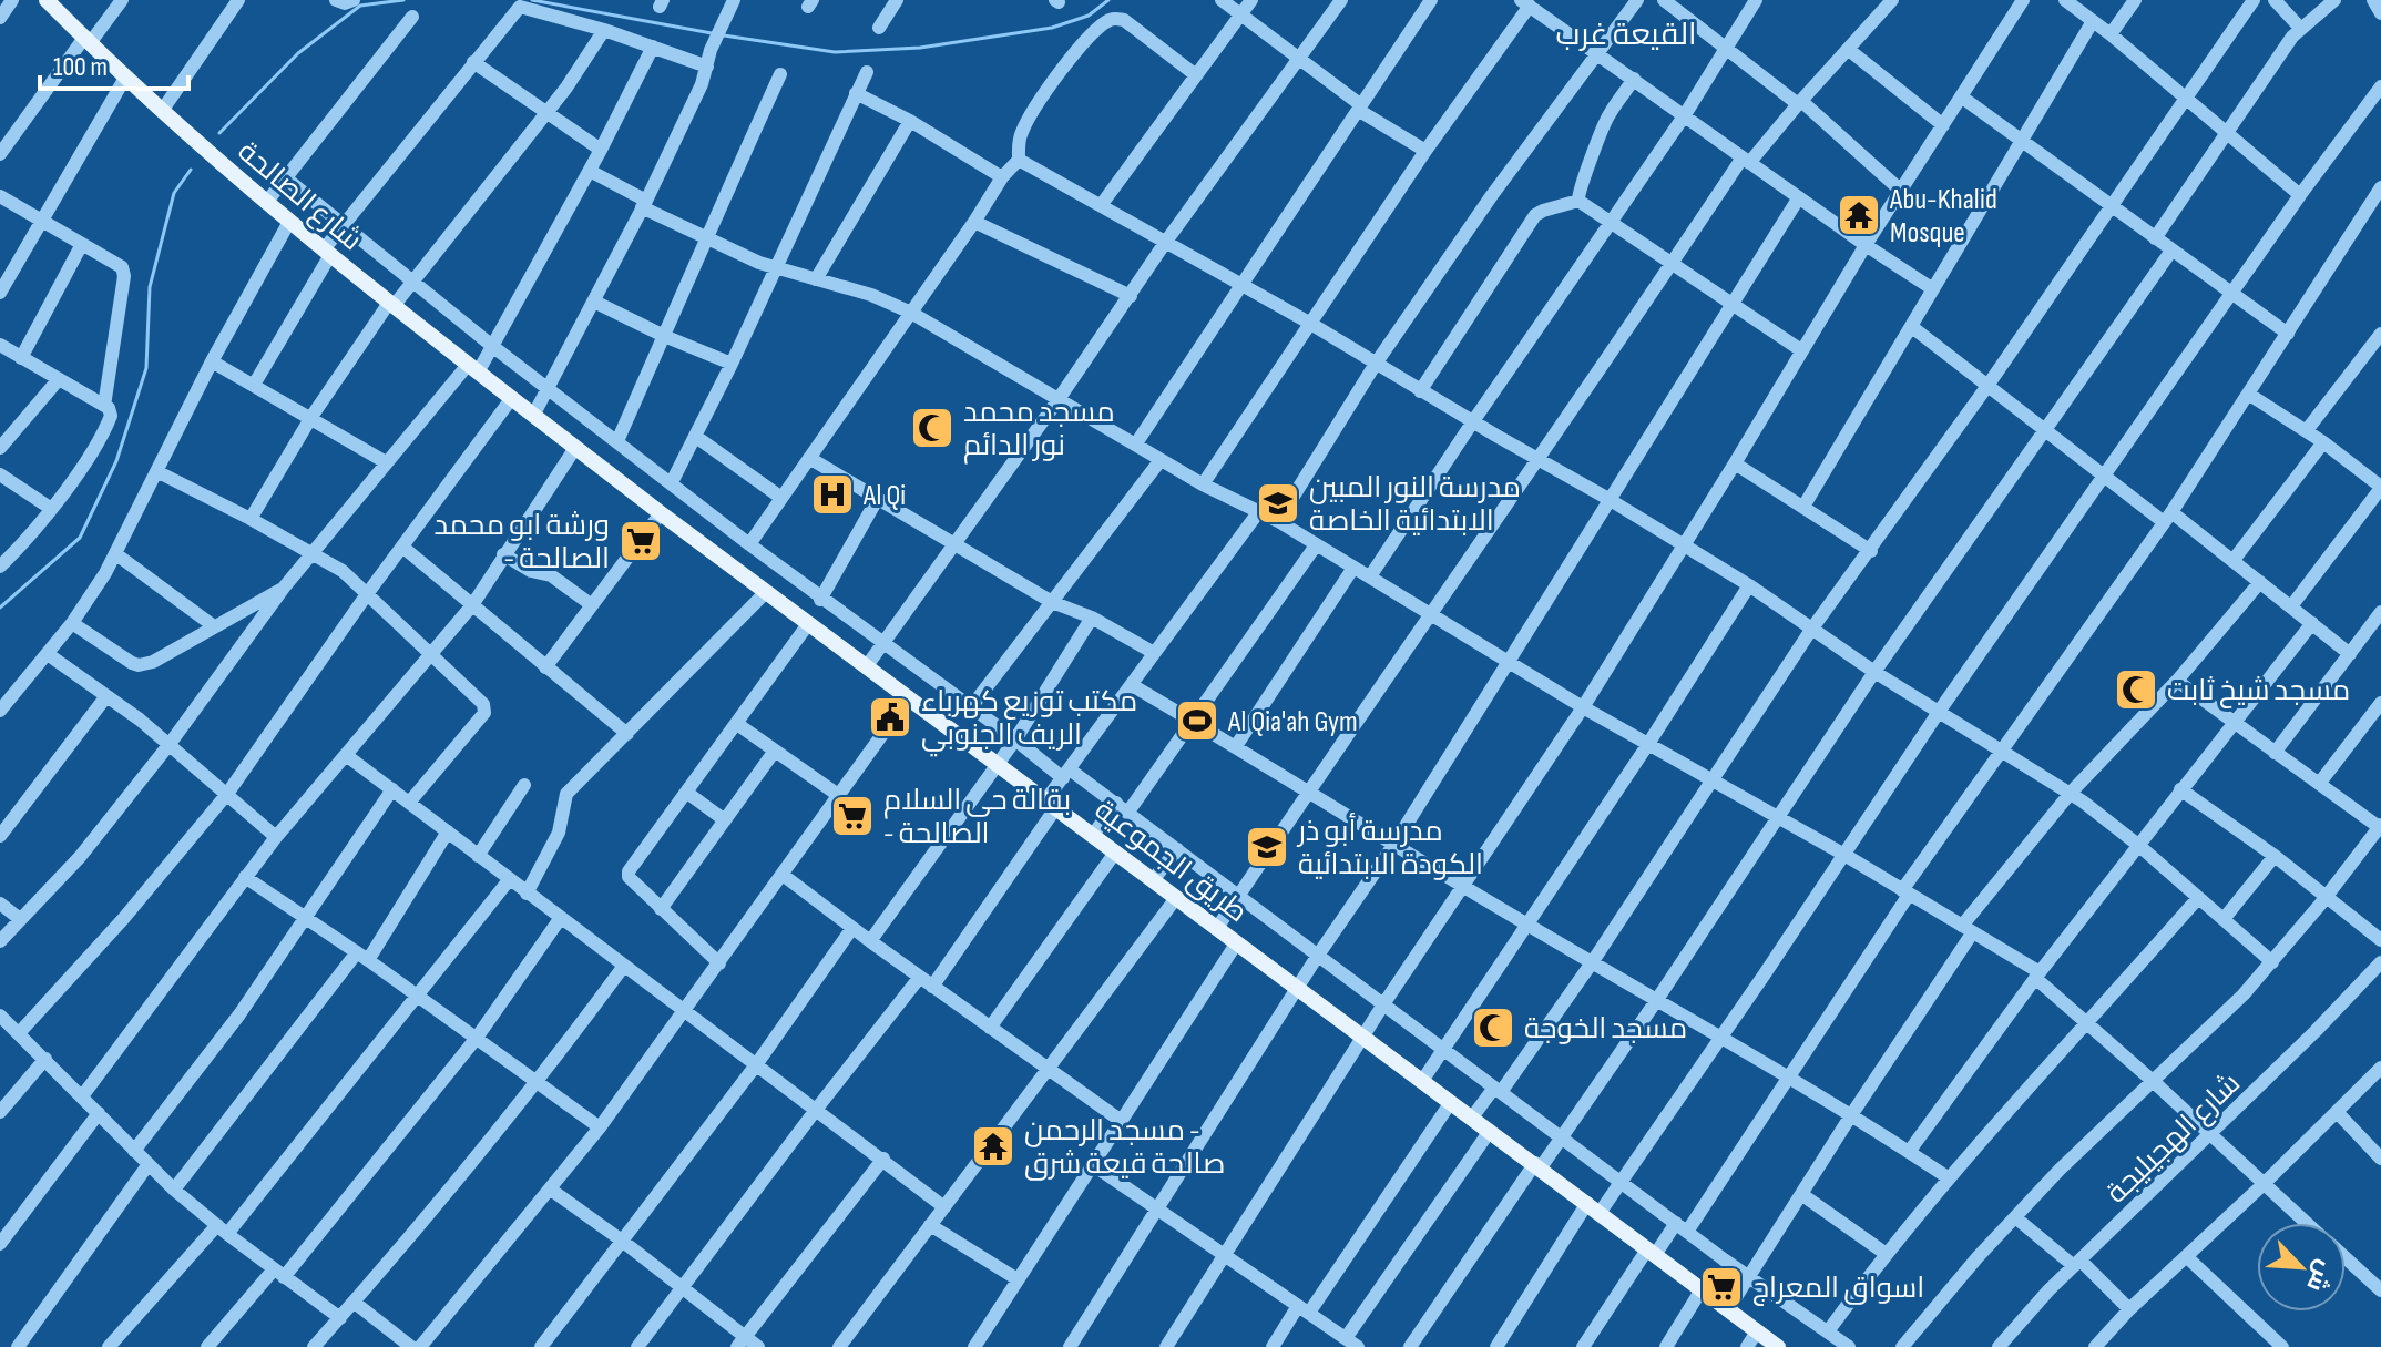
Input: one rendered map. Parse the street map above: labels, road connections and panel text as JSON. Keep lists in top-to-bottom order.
{
  "streets": {
    "main road": ["شارع الصالحة", "طريق الجموعية"],
    "street": ["شارع الهجيليجة"]
  },
  "crossings": [
    ["شارع الصالحة", "طريق الجموعية"]
  ],
  "districts": ["القيعة غرب"],
  "places": {
    "temple": ["Abu-Khalid Mosque", "مسجد الرحمن - صالحة قيعة شرق"],
    "mosque": ["مسجد محمد نور الدائم", "مسجد شيخ ثابت", "مسجد الخوجة"],
    "hospital": ["Al Qi"],
    "school or university": ["مدرسة النور المبين الابتدائية الخاصة", "مدرسة أبو ذر الكودة الابتدائية"],
    "supermarket": ["ورشة ابو محمد - الصالحة", "بقالة حي السلام - الصالحة", "اسواق المعراج"],
    "public building": ["مكتب توزيع كهرباء الريف الجنوبي"],
    "sports": ["Al Qia'ah Gym"]
  },
  "scale_bar": "100 m",
  "north": "bottom right"
}
